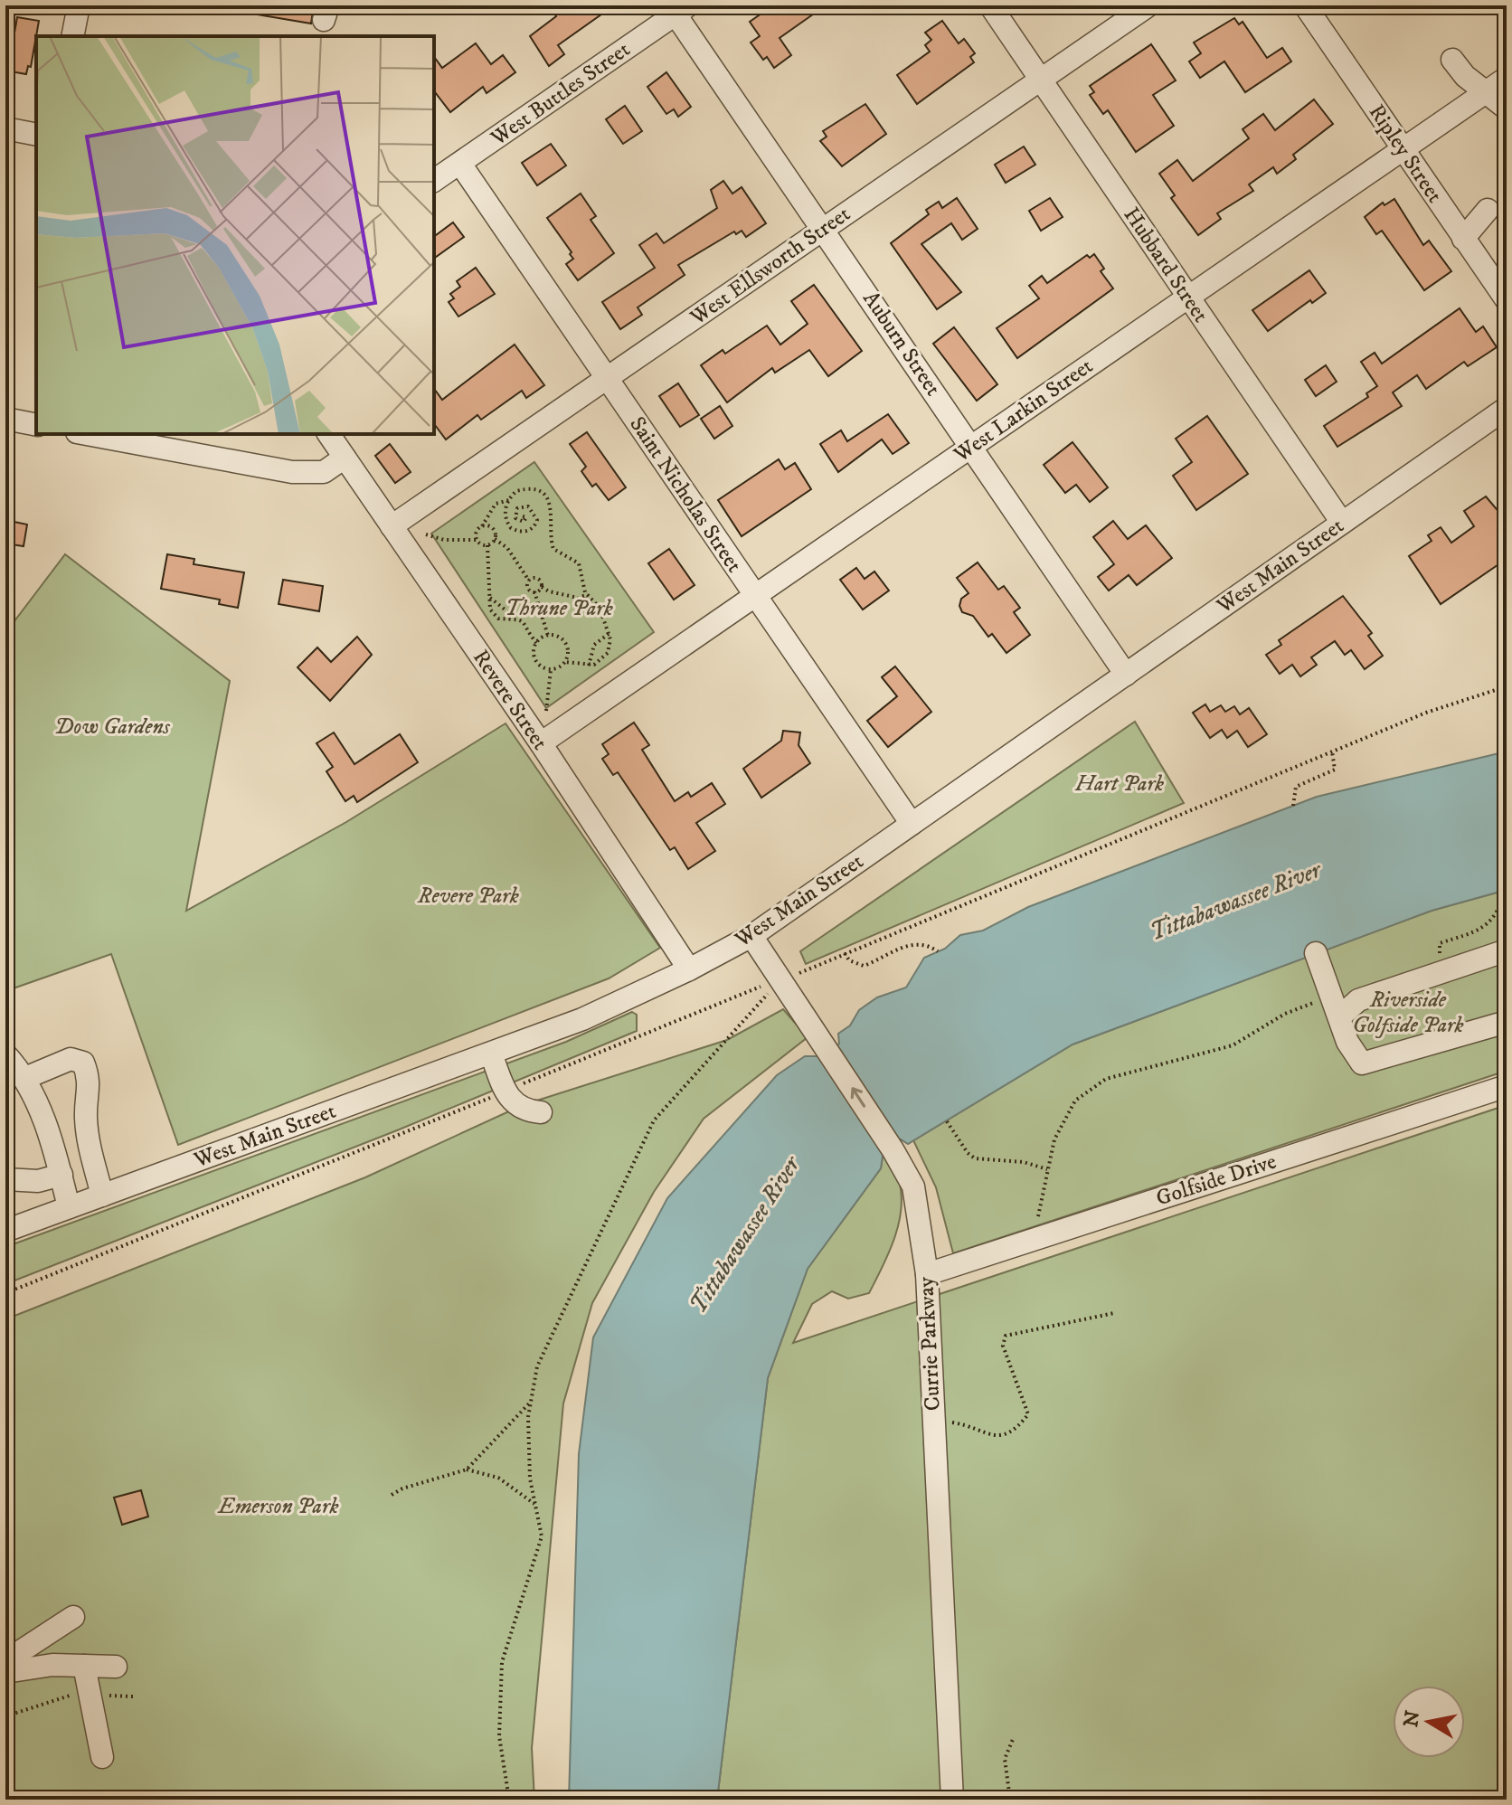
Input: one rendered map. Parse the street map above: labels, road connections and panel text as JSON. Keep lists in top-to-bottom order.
{
  "streets": {
    "street": [
      "West Buttles Street",
      "Ripley Street",
      "Hubbard Street",
      "West Ellsworth Street",
      "Auburn Street",
      "West Larkin Street",
      "Saint Nicholas Street",
      "West Main Street",
      "Revere Street",
      "Golfside Drive",
      "Currie Parkway"
    ]
  },
  "crossings": [
    ["West Buttles Street", "Auburn Street"],
    ["West Buttles Street", "Saint Nicholas Street"],
    ["Ripley Street", "West Larkin Street"],
    ["Hubbard Street", "West Ellsworth Street"],
    ["Hubbard Street", "West Larkin Street"],
    ["Hubbard Street", "West Main Street"],
    ["West Ellsworth Street", "Auburn Street"],
    ["West Ellsworth Street", "Saint Nicholas Street"],
    ["West Ellsworth Street", "Revere Street"],
    ["Auburn Street", "West Larkin Street"],
    ["Auburn Street", "West Main Street"],
    ["West Larkin Street", "Saint Nicholas Street"],
    ["West Larkin Street", "Revere Street"],
    ["Saint Nicholas Street", "West Main Street"],
    ["West Main Street", "Revere Street"],
    ["West Main Street", "Currie Parkway"],
    ["Golfside Drive", "Currie Parkway"]
  ],
  "one_way": ["Currie Parkway"],
  "water": ["Tittabawassee River"],
  "parks": [
    "Thrune Park",
    "Dow Gardens",
    "Hart Park",
    "Revere Park",
    "Riverside Golfside Park",
    "Emerson Park"
  ],
  "north": "left"
}
